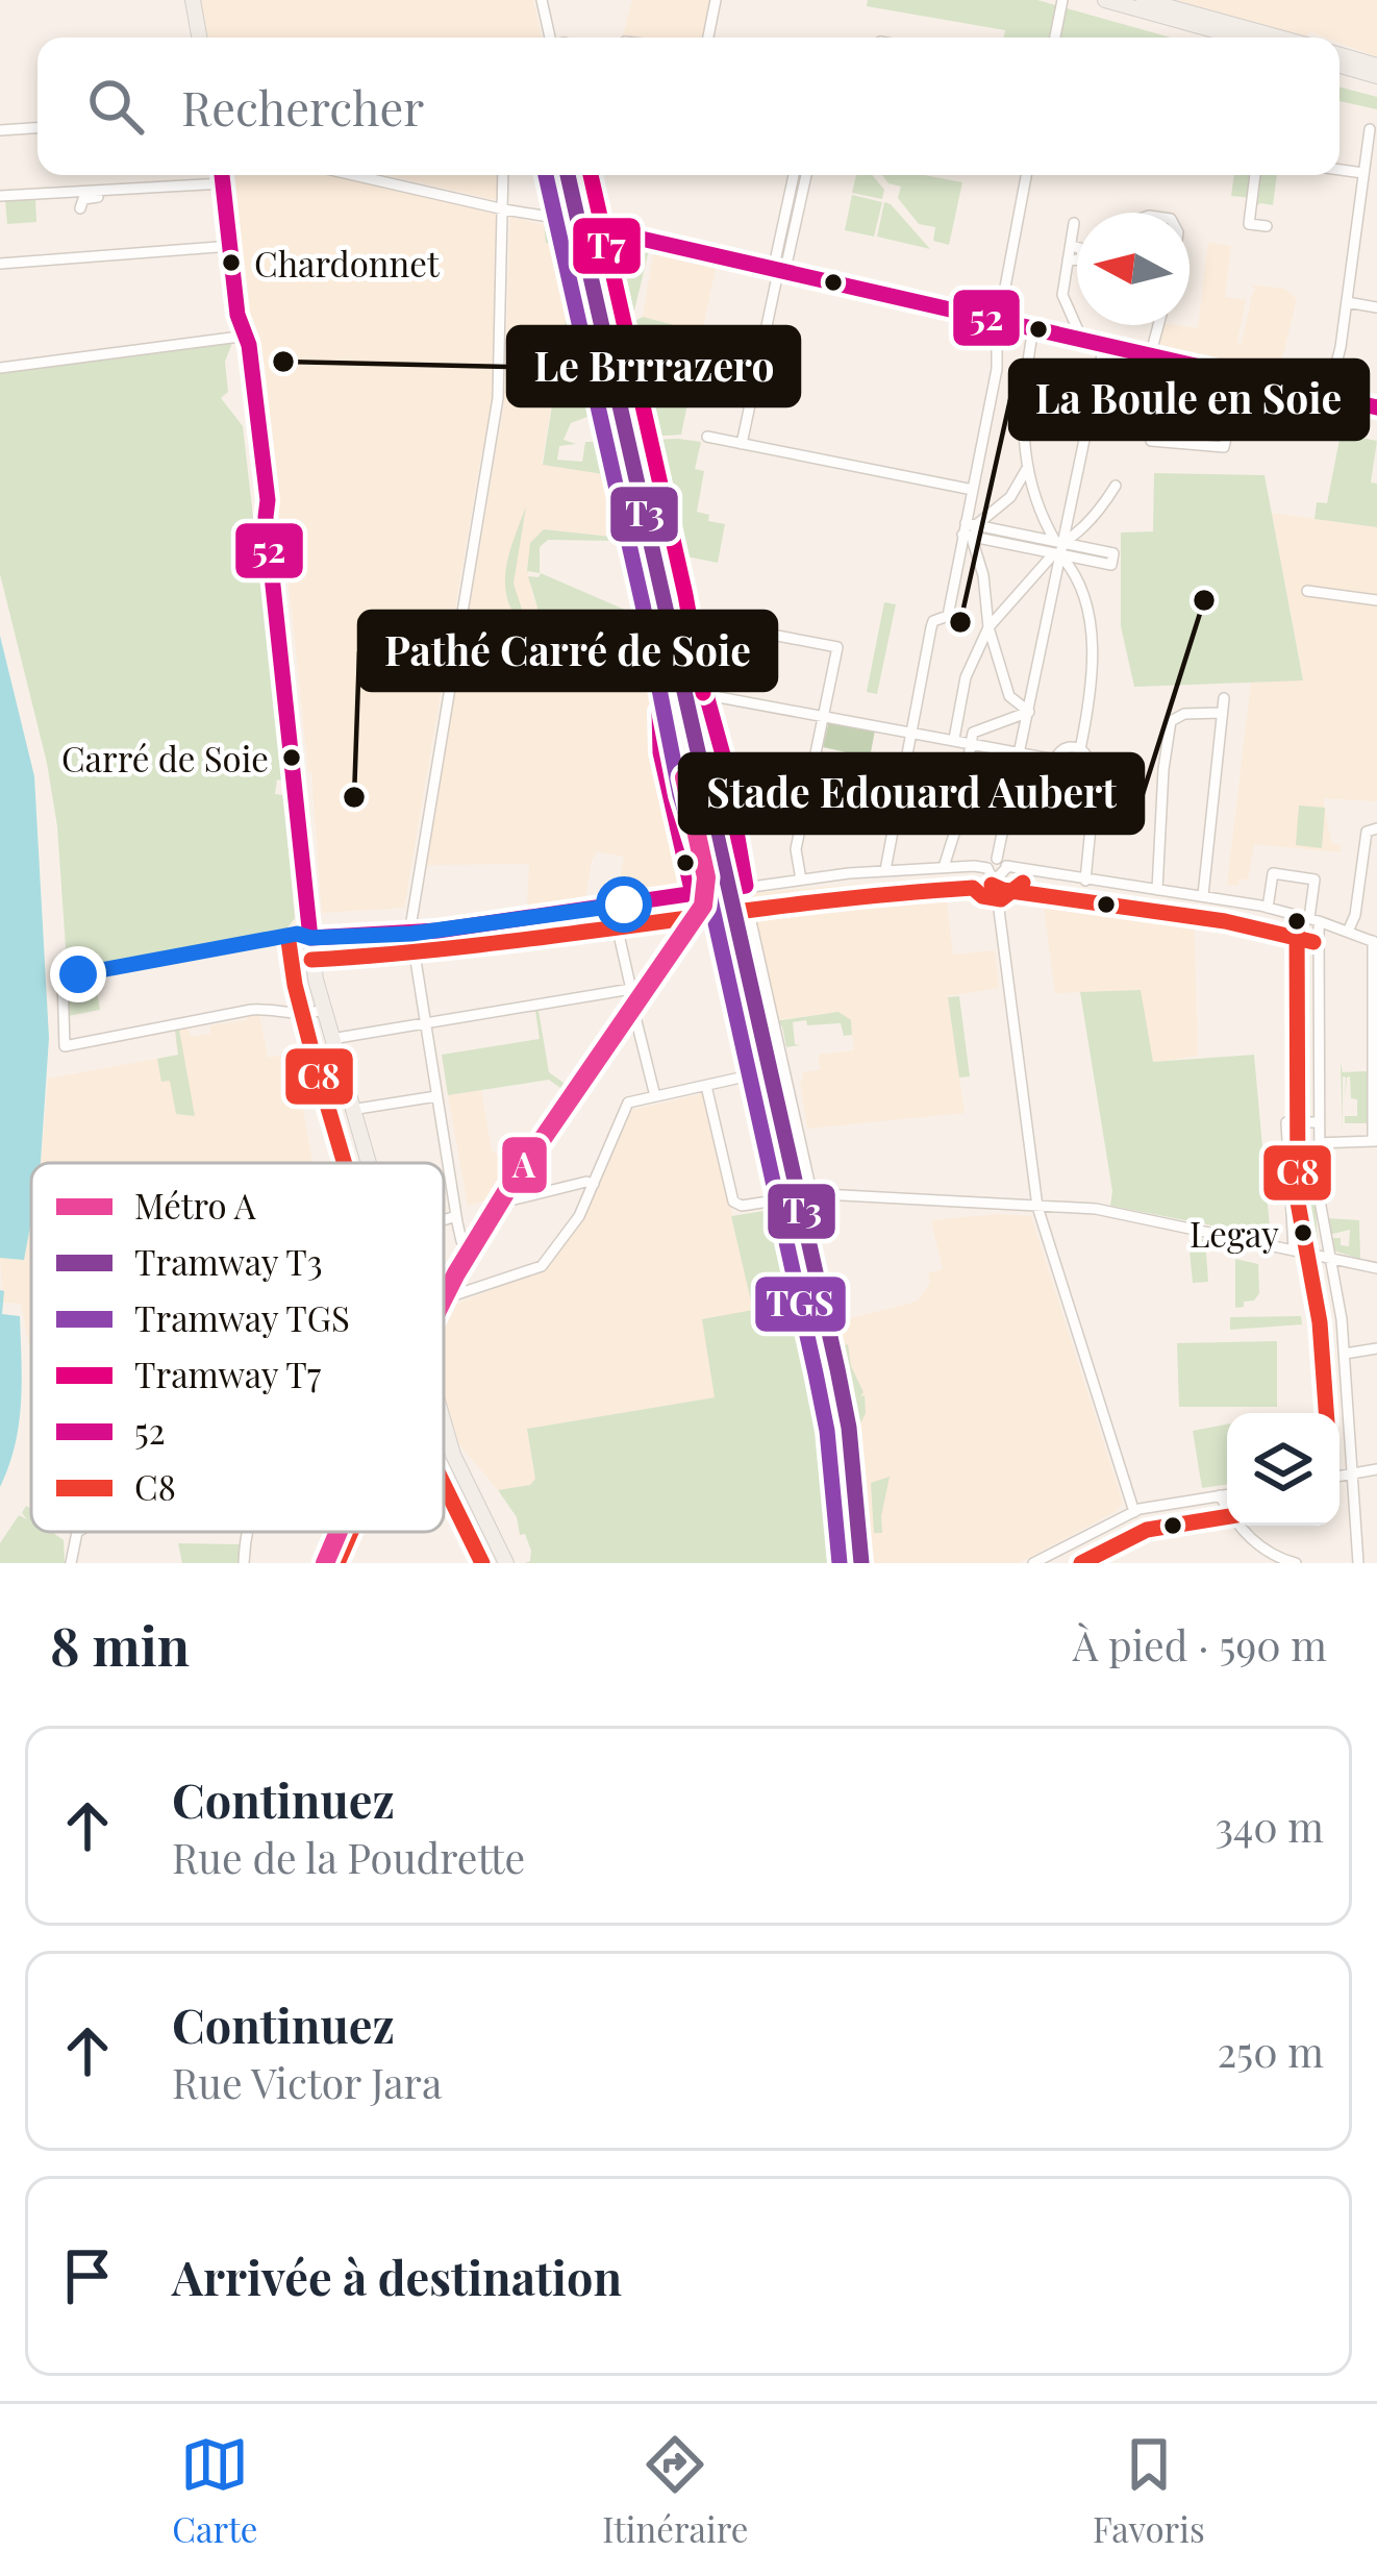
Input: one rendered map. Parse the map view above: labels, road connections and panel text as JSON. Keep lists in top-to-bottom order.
{
  "places": [
    "Chardonnet",
    "Le Brrrazero",
    "Stade Edouard Aubert",
    "La Boule en Soie",
    "Carré de Soie",
    "Pathé Carré de Soie",
    "Legay"
  ],
  "lines": [
    "tram line T3",
    "tram line TGS",
    "tram line T7",
    "transit line 52",
    "metro line A",
    "transit line C8"
  ],
  "legend": [
    "Métro A",
    "Tramway T3",
    "Tramway TGS",
    "Tramway T7",
    "52",
    "C8"
  ],
  "north": "left",
  "page": {
    "search": "Rechercher",
    "heading": ["8 min", "À pied · 590 m"],
    "list": [
      ["Continuez", "Rue de la Poudrette", "340 m"],
      ["Continuez", "Rue Victor Jara", "250 m"],
      "Arrivée à destination"
    ],
    "nav": ["Carte", "Itinéraire", "Favoris"]
  }
}
